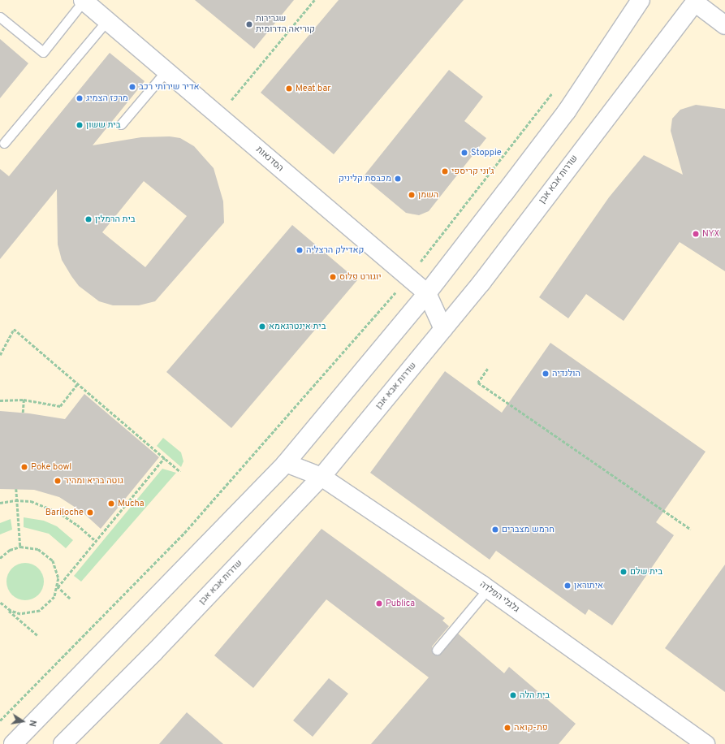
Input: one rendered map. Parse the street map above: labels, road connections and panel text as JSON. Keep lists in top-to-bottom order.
{
  "streets": {
    "main road": ["הסדנאות", "שדרות אבא אבן", "גלגלי הפלדה"]
  },
  "crossings": [
    ["הסדנאות", "שדרות אבא אבן"],
    ["שדרות אבא אבן", "גלגלי הפלדה"]
  ],
  "places": [
    "שגרירות קוריאה הדרומית",
    "אדיר שירותי רכב",
    "Meat bar",
    "מרכז הצמיג",
    "בית ששון",
    "Stoppie",
    "ג'וני קריספי",
    "מכבסת קליניק",
    "השמן",
    "בית הרמלין",
    "NYX",
    "קאדילק הרצליה",
    "יוגורט פלוס",
    "בית אינטרגאמא",
    "הולנדיה",
    "Poke bowl",
    "גוטה בריא ומהיר",
    "Mucha",
    "Bariloche",
    "חרמש מצברים",
    "בית שלם",
    "איתוראן",
    "Publica",
    "בית הלה",
    "פת-קואה"
  ],
  "north": "right"
}
